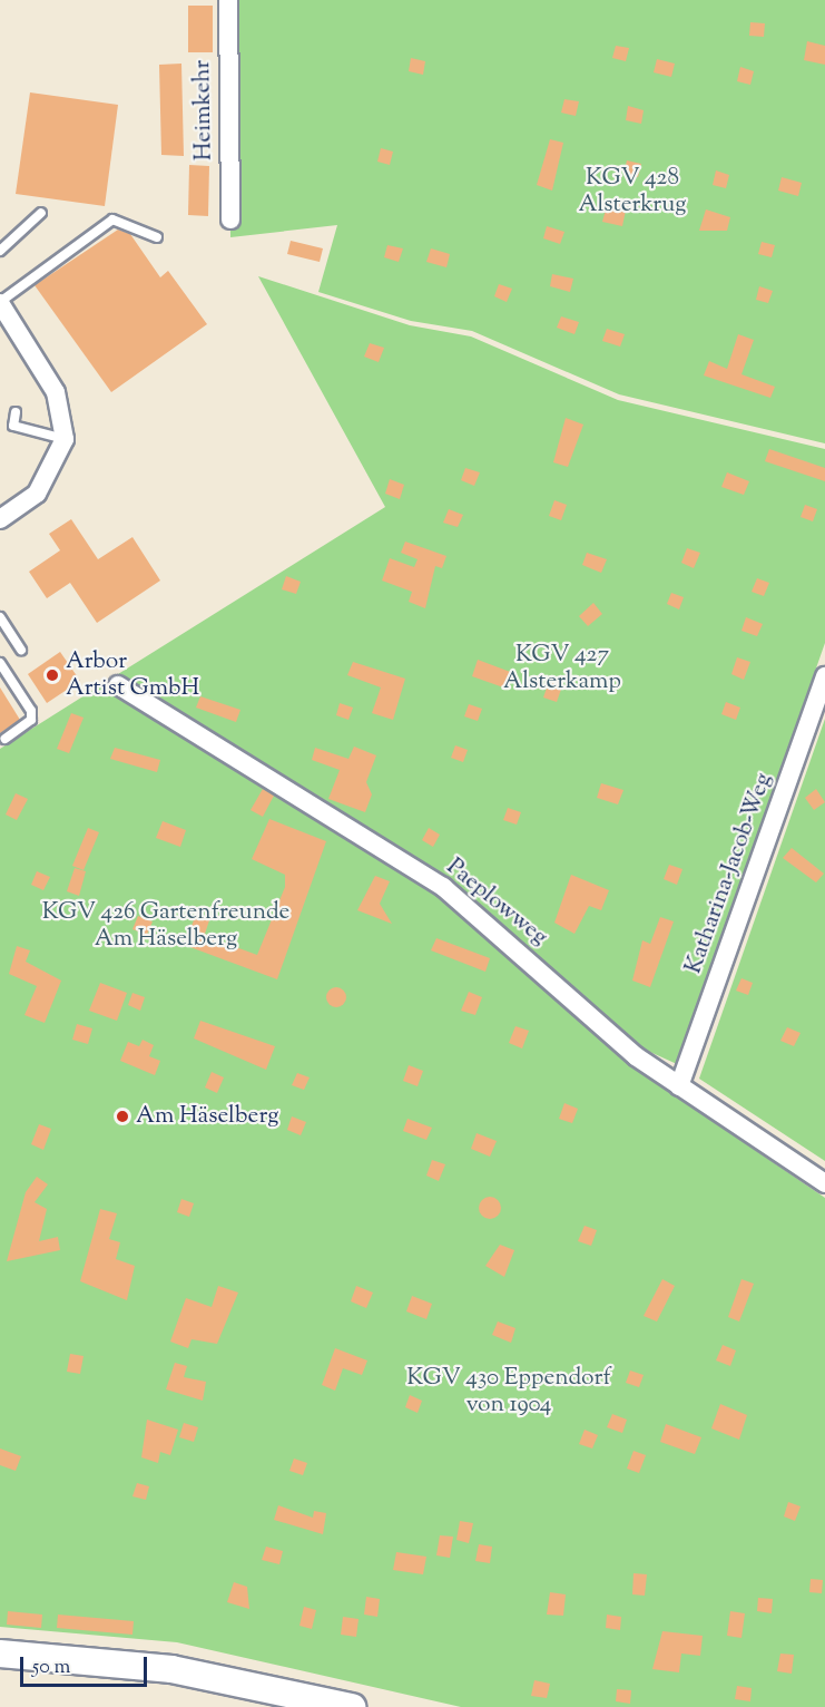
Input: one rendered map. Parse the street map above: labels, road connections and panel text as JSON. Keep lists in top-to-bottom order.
{
  "streets": {
    "street": ["Heimkehr", "Katharina-Jacob-Weg", "Paeplowweg"]
  },
  "crossings": [
    ["Katharina-Jacob-Weg", "Paeplowweg"]
  ],
  "parks": [
    "KGV 428 Alsterkrug",
    "KGV 427 Alsterkamp",
    "KGV 426 Gartenfreunde Am Häselberg",
    "KGV 430 Eppendorf von 1904"
  ],
  "places": ["Arbor Artist GmbH", "Am Häselberg"],
  "scale_bar": "50 m"
}
